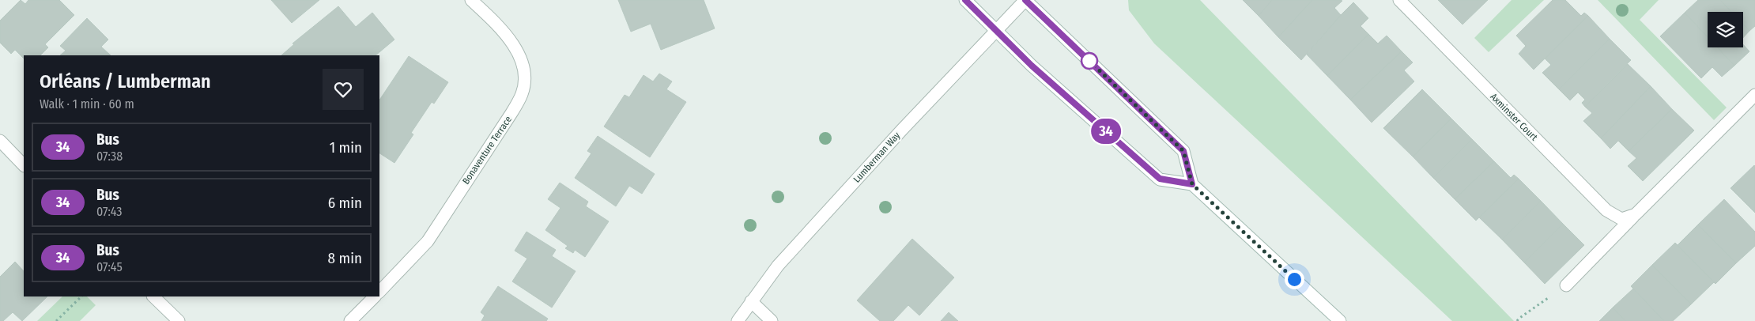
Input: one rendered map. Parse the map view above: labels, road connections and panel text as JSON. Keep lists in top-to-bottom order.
{
  "streets": {
    "street": ["Axminster Court", "Bonaventure Terrace", "Lumberman Way"]
  },
  "lines": ["bus line 34"],
  "page": {
    "on_map": "34",
    "heading": ["Orléans / Lumberman", "Walk · 1 min · 60 m"],
    "list": [
      {
        "mark": "34",
        "name": "Bus",
        "note": "07:38",
        "value": "1 min"
      },
      {
        "mark": "34",
        "name": "Bus",
        "note": "07:43",
        "value": "6 min"
      },
      {
        "mark": "34",
        "name": "Bus",
        "note": "07:45",
        "value": "8 min"
      }
    ]
  }
}
